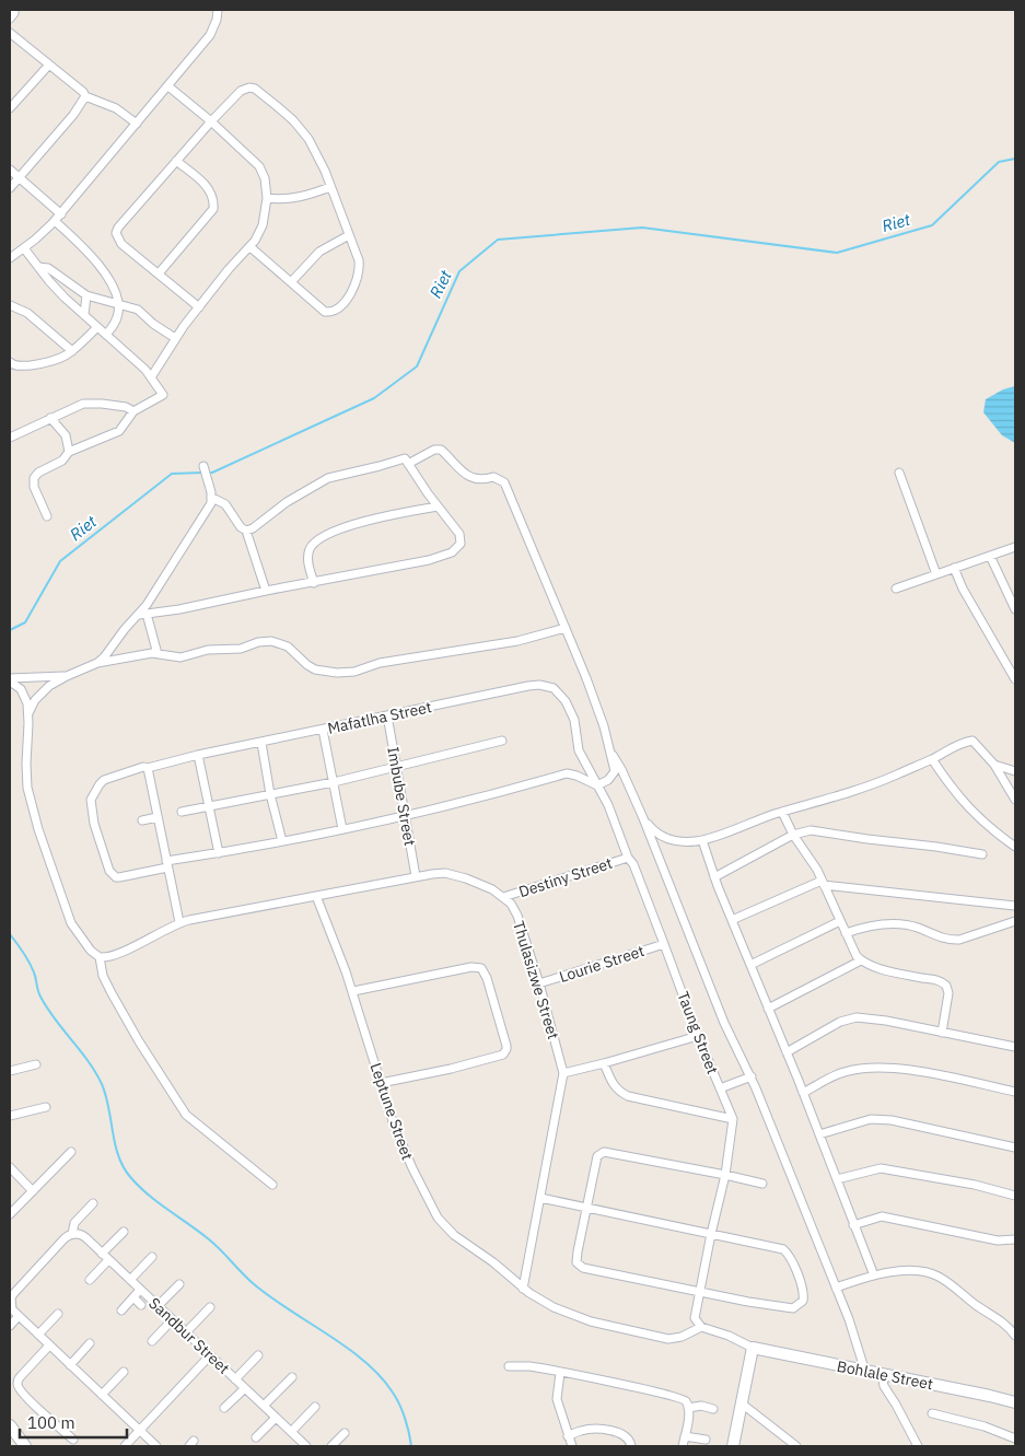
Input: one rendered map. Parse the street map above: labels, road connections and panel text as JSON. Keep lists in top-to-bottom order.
{
  "streets": {
    "street": [
      "Mafatlha Street",
      "Imbube Street",
      "Destiny Street",
      "Lourie Street",
      "Thulasizwe Street",
      "Taung Street",
      "Leptune Street",
      "Sandbur Street",
      "Bohlale Street"
    ]
  },
  "crossings": [
    ["Mafatlha Street", "Imbube Street"],
    ["Mafatlha Street", "Taung Street"],
    ["Imbube Street", "Thulasizwe Street"],
    ["Destiny Street", "Thulasizwe Street"],
    ["Destiny Street", "Taung Street"],
    ["Lourie Street", "Thulasizwe Street"],
    ["Lourie Street", "Taung Street"],
    ["Thulasizwe Street", "Leptune Street"]
  ],
  "water": ["Riet"],
  "scale_bar": "100 m"
}
